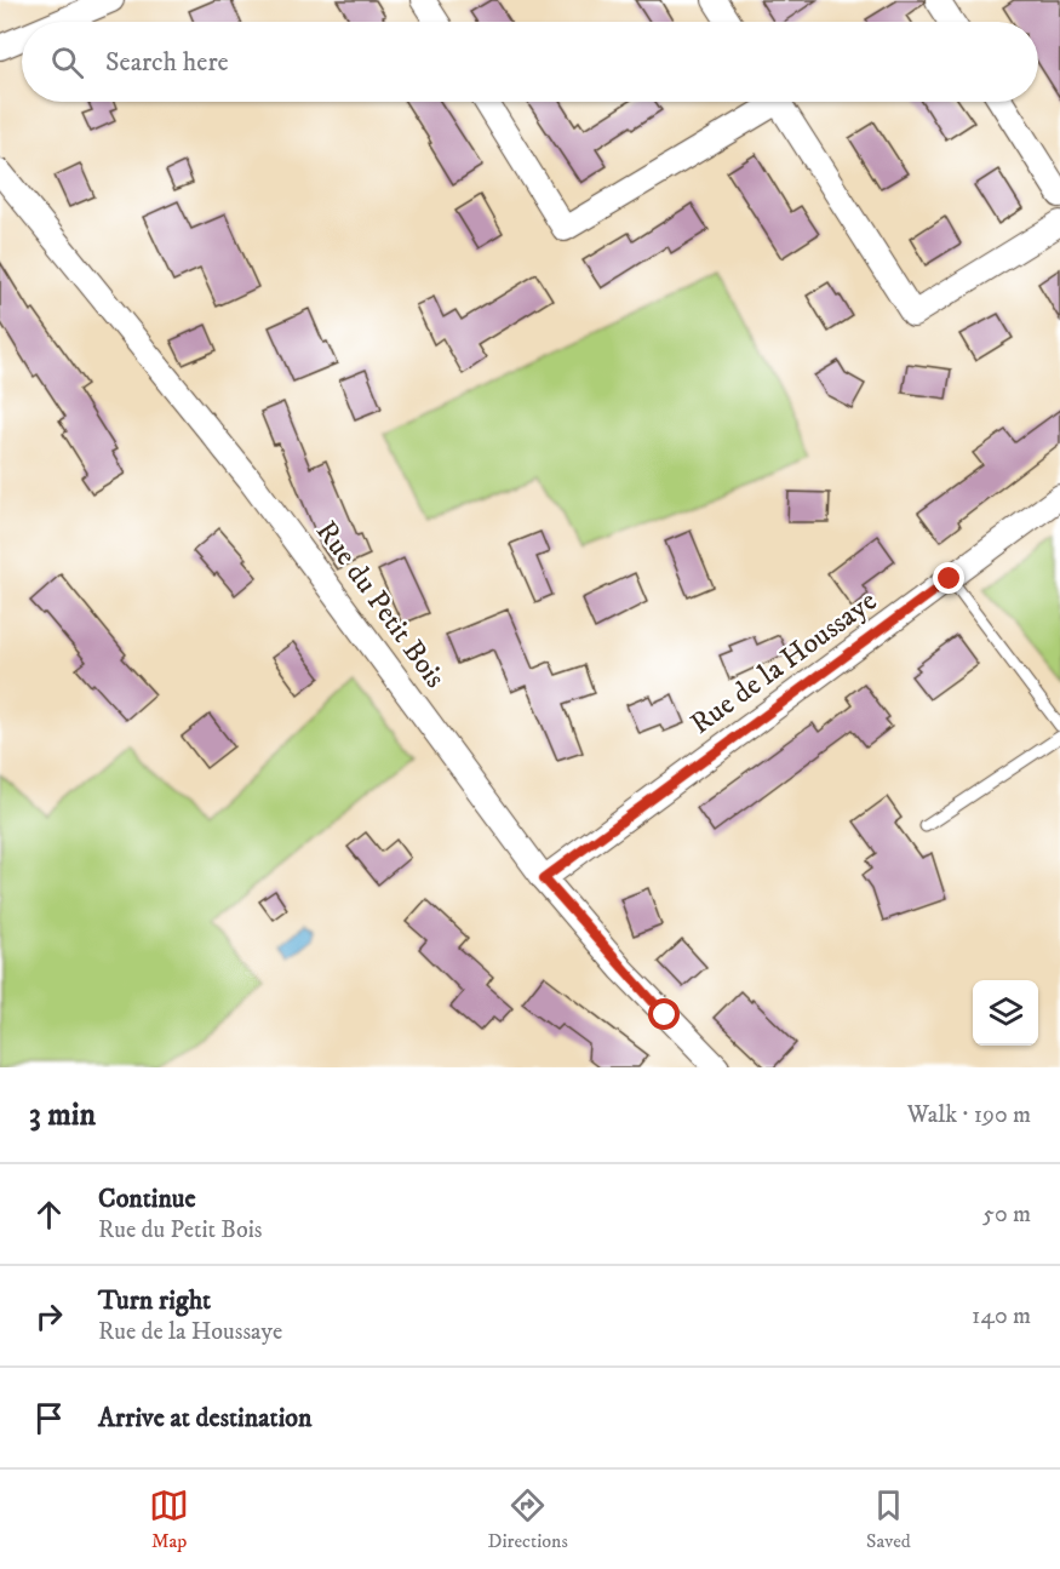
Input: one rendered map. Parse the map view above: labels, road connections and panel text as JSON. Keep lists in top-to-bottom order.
{
  "streets": {
    "street": ["Rue du Petit Bois", "Rue de la Houssaye"]
  },
  "crossings": [
    ["Rue du Petit Bois", "Rue de la Houssaye"]
  ],
  "page": {
    "search": "Search here",
    "heading": ["3 min", "Walk · 190 m"],
    "list": [
      ["Continue", "Rue du Petit Bois", "50 m"],
      ["Turn right", "Rue de la Houssaye", "140 m"],
      "Arrive at destination"
    ],
    "nav": ["Map", "Directions", "Saved"]
  }
}
